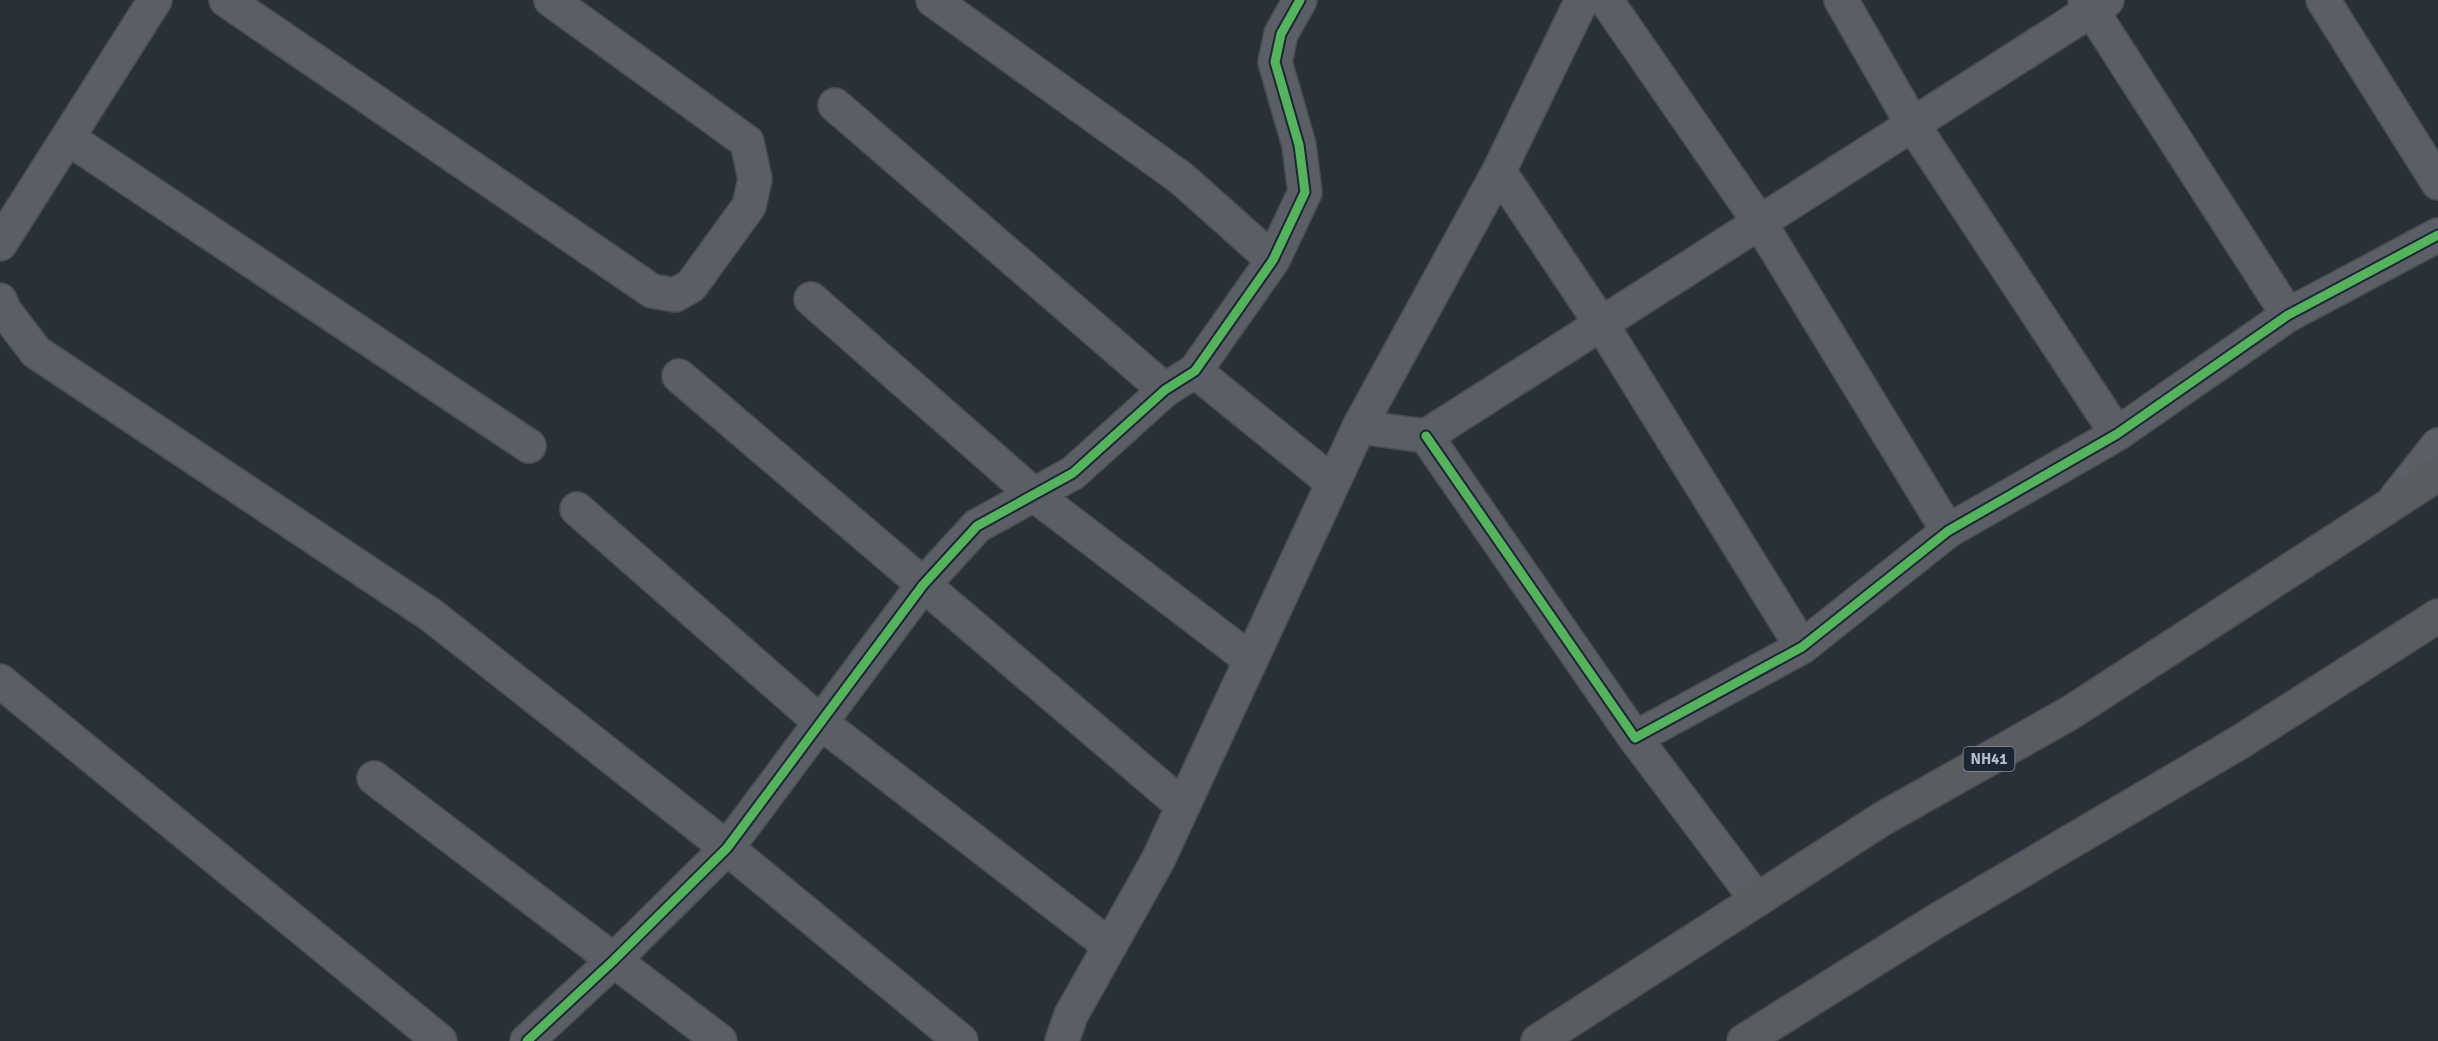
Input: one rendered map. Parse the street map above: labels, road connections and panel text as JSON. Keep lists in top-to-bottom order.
{
  "streets": {
    "highway": ["NH41"]
  }
}
